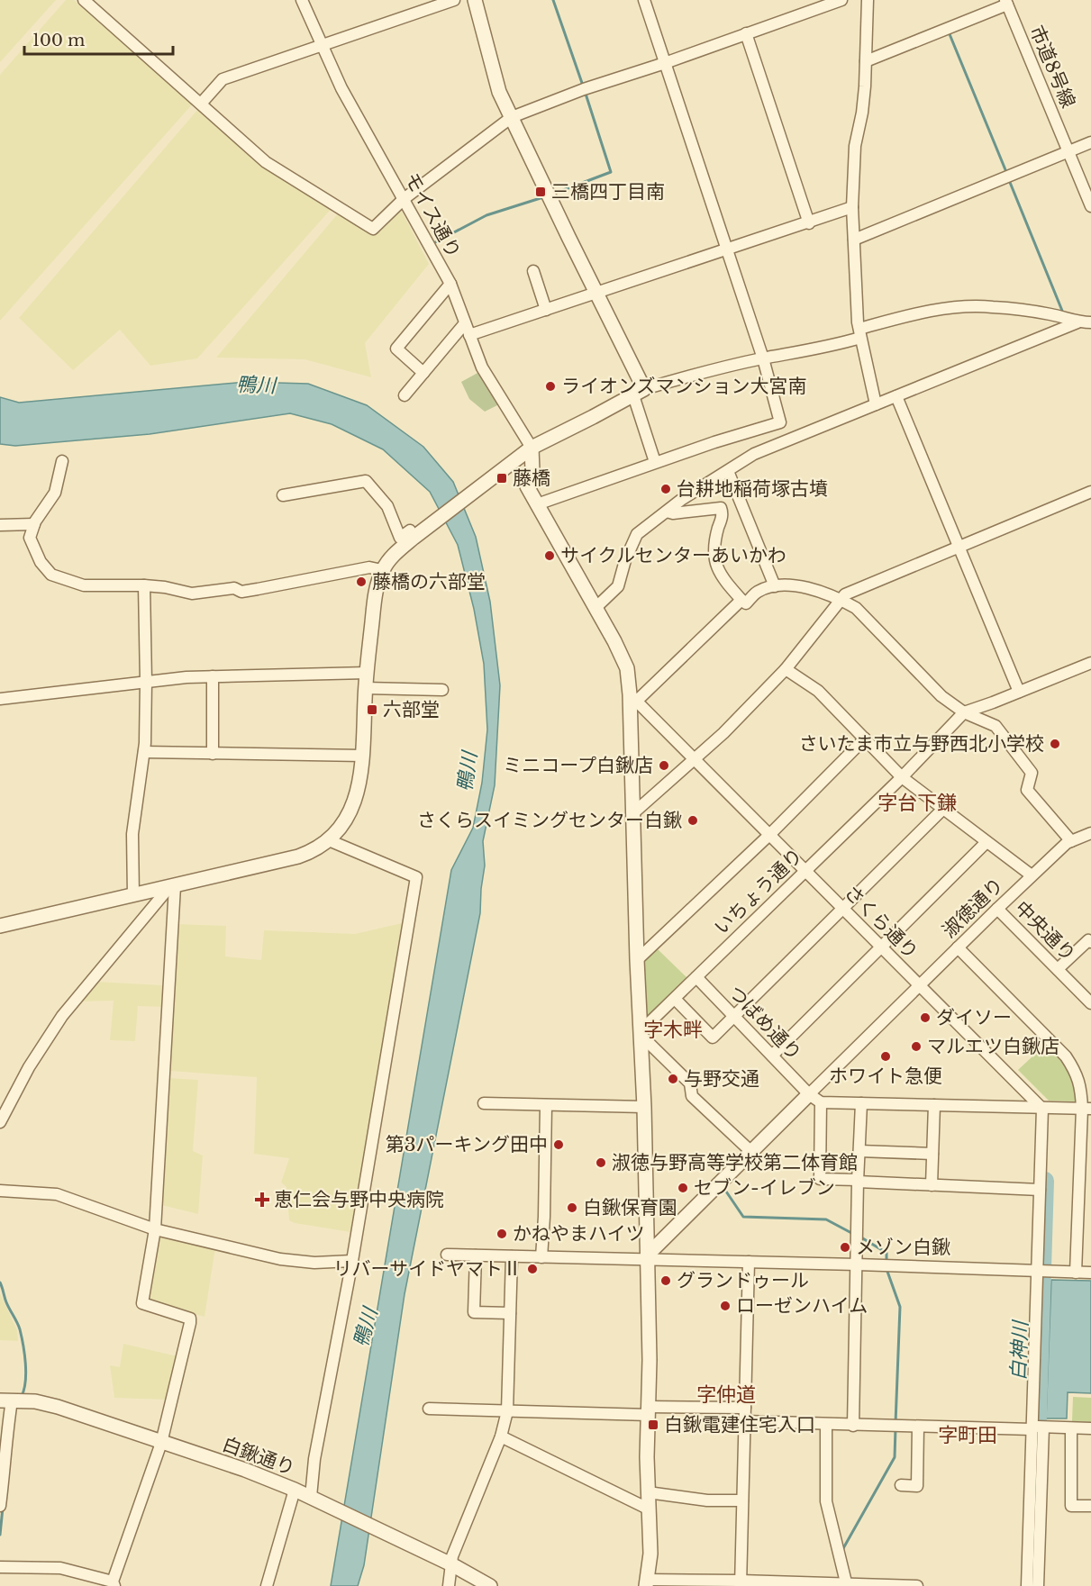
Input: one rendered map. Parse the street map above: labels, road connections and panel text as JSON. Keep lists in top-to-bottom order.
{
  "streets": {
    "street": [
      "市道8号線",
      "モイス通り",
      "いちょう通り",
      "淑徳通り",
      "さくら通り",
      "中央通り",
      "つばめ通り",
      "白鍬通り"
    ]
  },
  "crossings": [
    ["いちょう通り", "さくら通り"],
    ["いちょう通り", "つばめ通り"],
    ["淑徳通り", "さくら通り"],
    ["淑徳通り", "中央通り"],
    ["淑徳通り", "つばめ通り"]
  ],
  "districts": [
    "字台下鎌",
    "字木畔",
    "字仲道",
    "字町田"
  ],
  "water": ["鴨川", "白神川"],
  "places": {
    "transit": [
      "三橋四丁目南",
      "藤橋",
      "六部堂",
      "白鍬電建住宅入口"
    ],
    "other": [
      "ライオンズマンション大宮南",
      "台耕地稲荷塚古墳",
      "サイクルセンターあいかわ",
      "藤橋の六部堂",
      "さいたま市立与野西北小学校",
      "ミニコープ白鍬店",
      "さくらスイミングセンター白鍬",
      "ダイソー",
      "マルエツ白鍬店",
      "ホワイト急便",
      "与野交通",
      "第3パーキング田中",
      "淑徳与野高等学校第二体育館",
      "セブン-イレブン",
      "白鍬保育園",
      "かねやまハイツ",
      "メゾン白鍬",
      "リバーサイドヤマトⅡ",
      "グランドゥール",
      "ローゼンハイム"
    ],
    "health": ["恵仁会与野中央病院"]
  },
  "scale_bar": "100 m"
}
